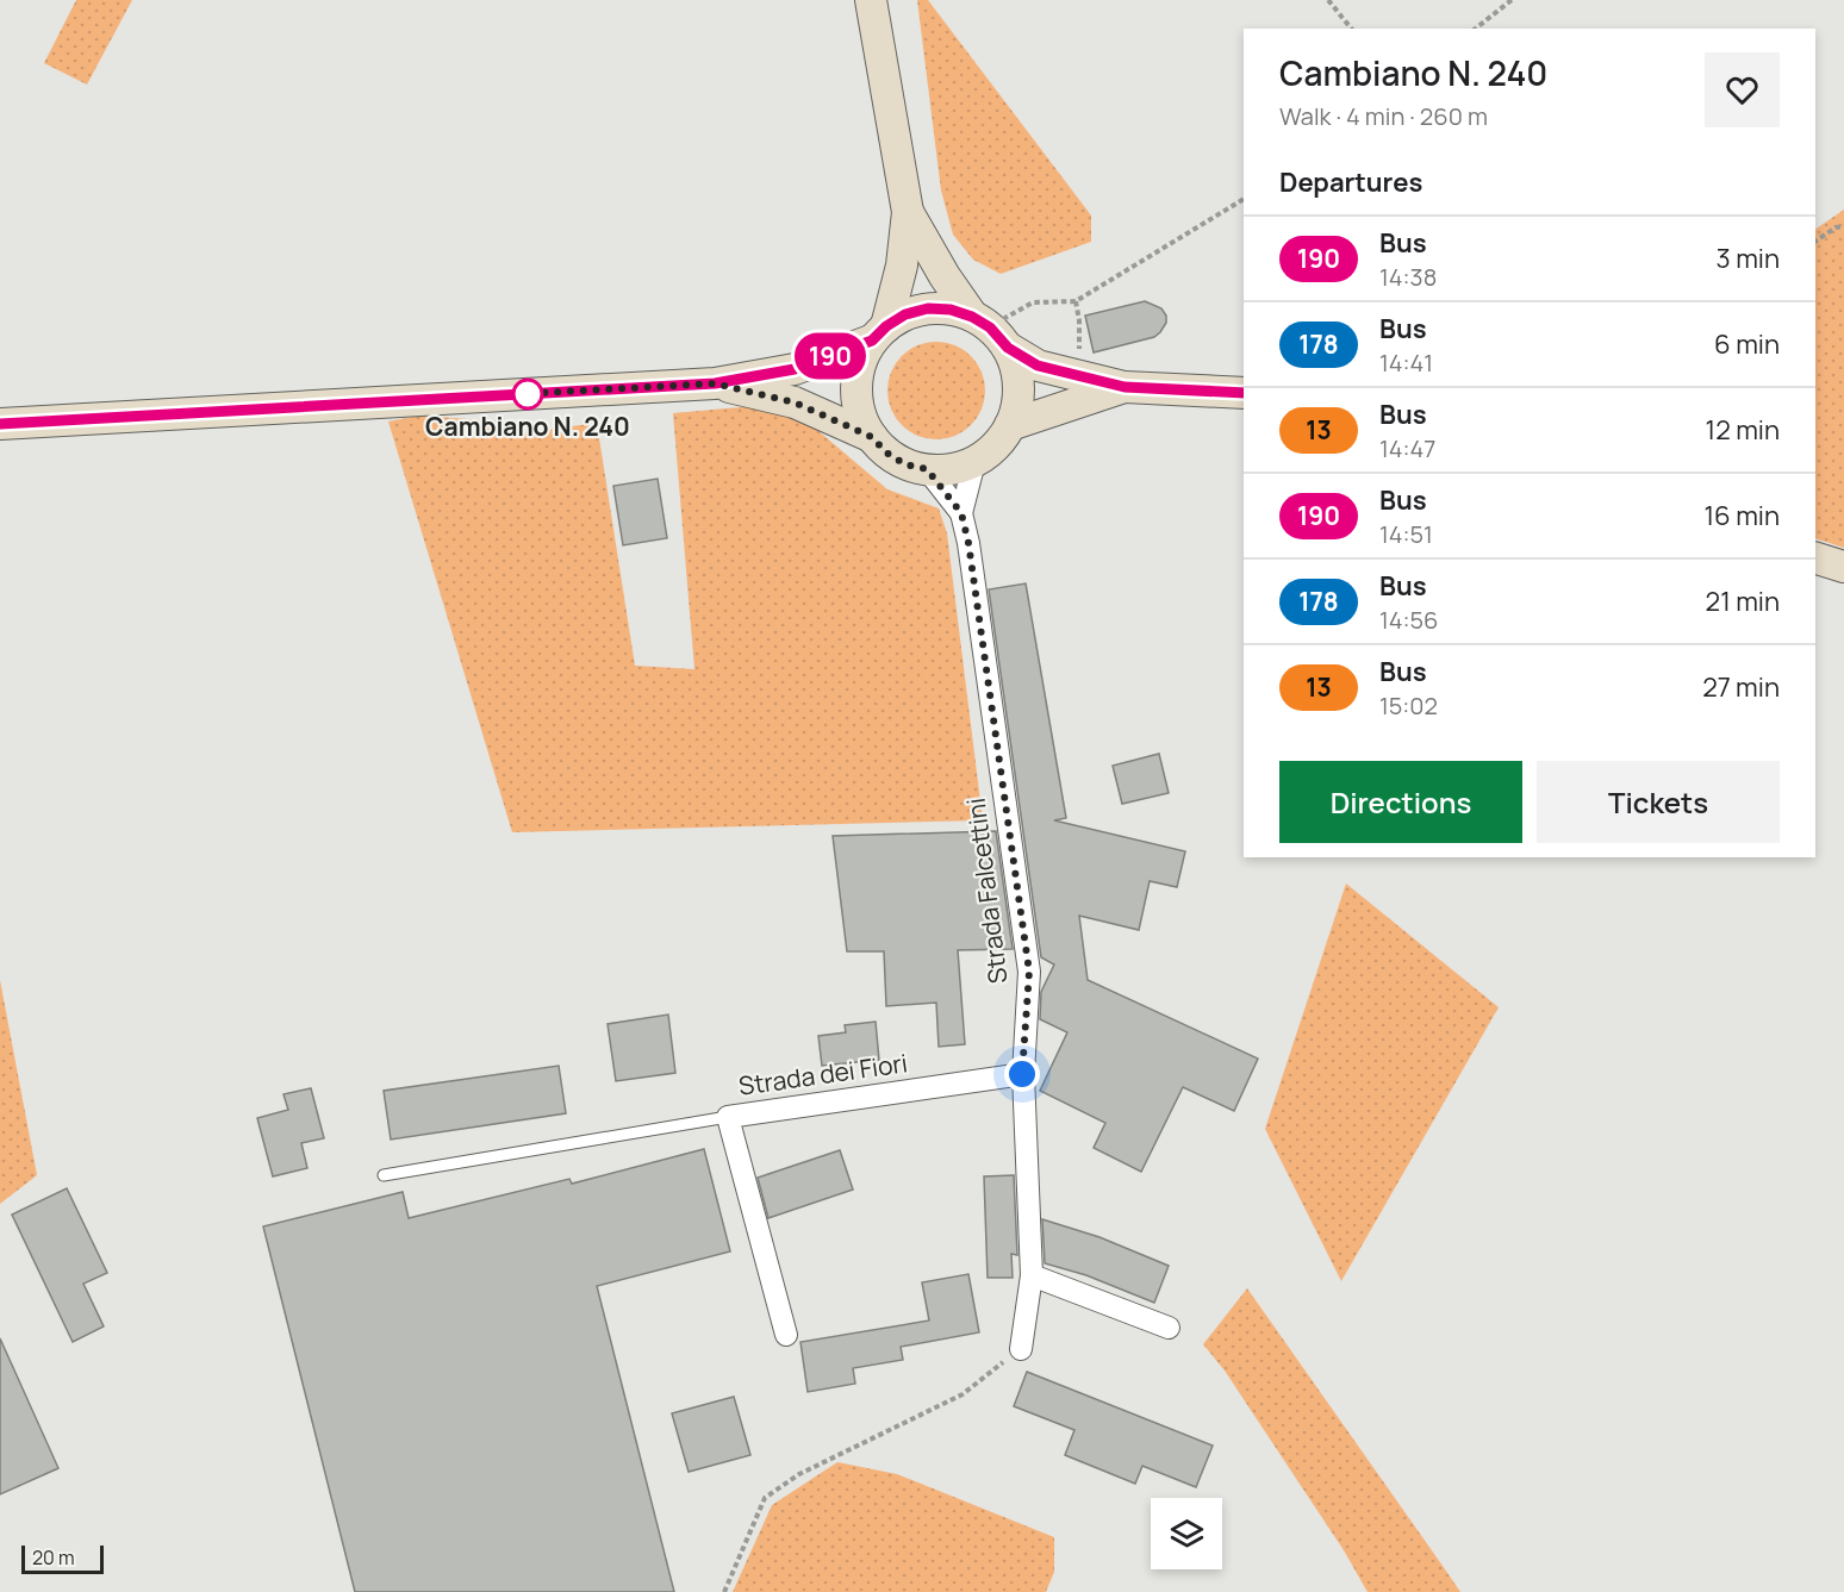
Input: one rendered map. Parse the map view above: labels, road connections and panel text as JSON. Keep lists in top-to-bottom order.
{
  "streets": {
    "street": ["Strada Falcettini", "Strada dei Fiori"]
  },
  "crossings": [
    ["Strada Falcettini", "Strada dei Fiori"]
  ],
  "places": ["Cambiano N. 240"],
  "lines": ["bus line 190"],
  "scale_bar": "20 m",
  "page": {
    "on_map": "190",
    "heading": [
      ["Cambiano N. 240", "Walk · 4 min · 260 m"],
      "Departures"
    ],
    "list": [
      {
        "mark": "190",
        "name": "Bus",
        "note": "14:38",
        "value": "3 min"
      },
      {
        "mark": "178",
        "name": "Bus",
        "note": "14:41",
        "value": "6 min"
      },
      {
        "mark": "13",
        "name": "Bus",
        "note": "14:47",
        "value": "12 min"
      },
      {
        "mark": "190",
        "name": "Bus",
        "note": "14:51",
        "value": "16 min"
      },
      {
        "mark": "178",
        "name": "Bus",
        "note": "14:56",
        "value": "21 min"
      },
      {
        "mark": "13",
        "name": "Bus",
        "note": "15:02",
        "value": "27 min"
      }
    ],
    "buttons": ["Directions", "Tickets"],
    "scale": "20 m"
  }
}
